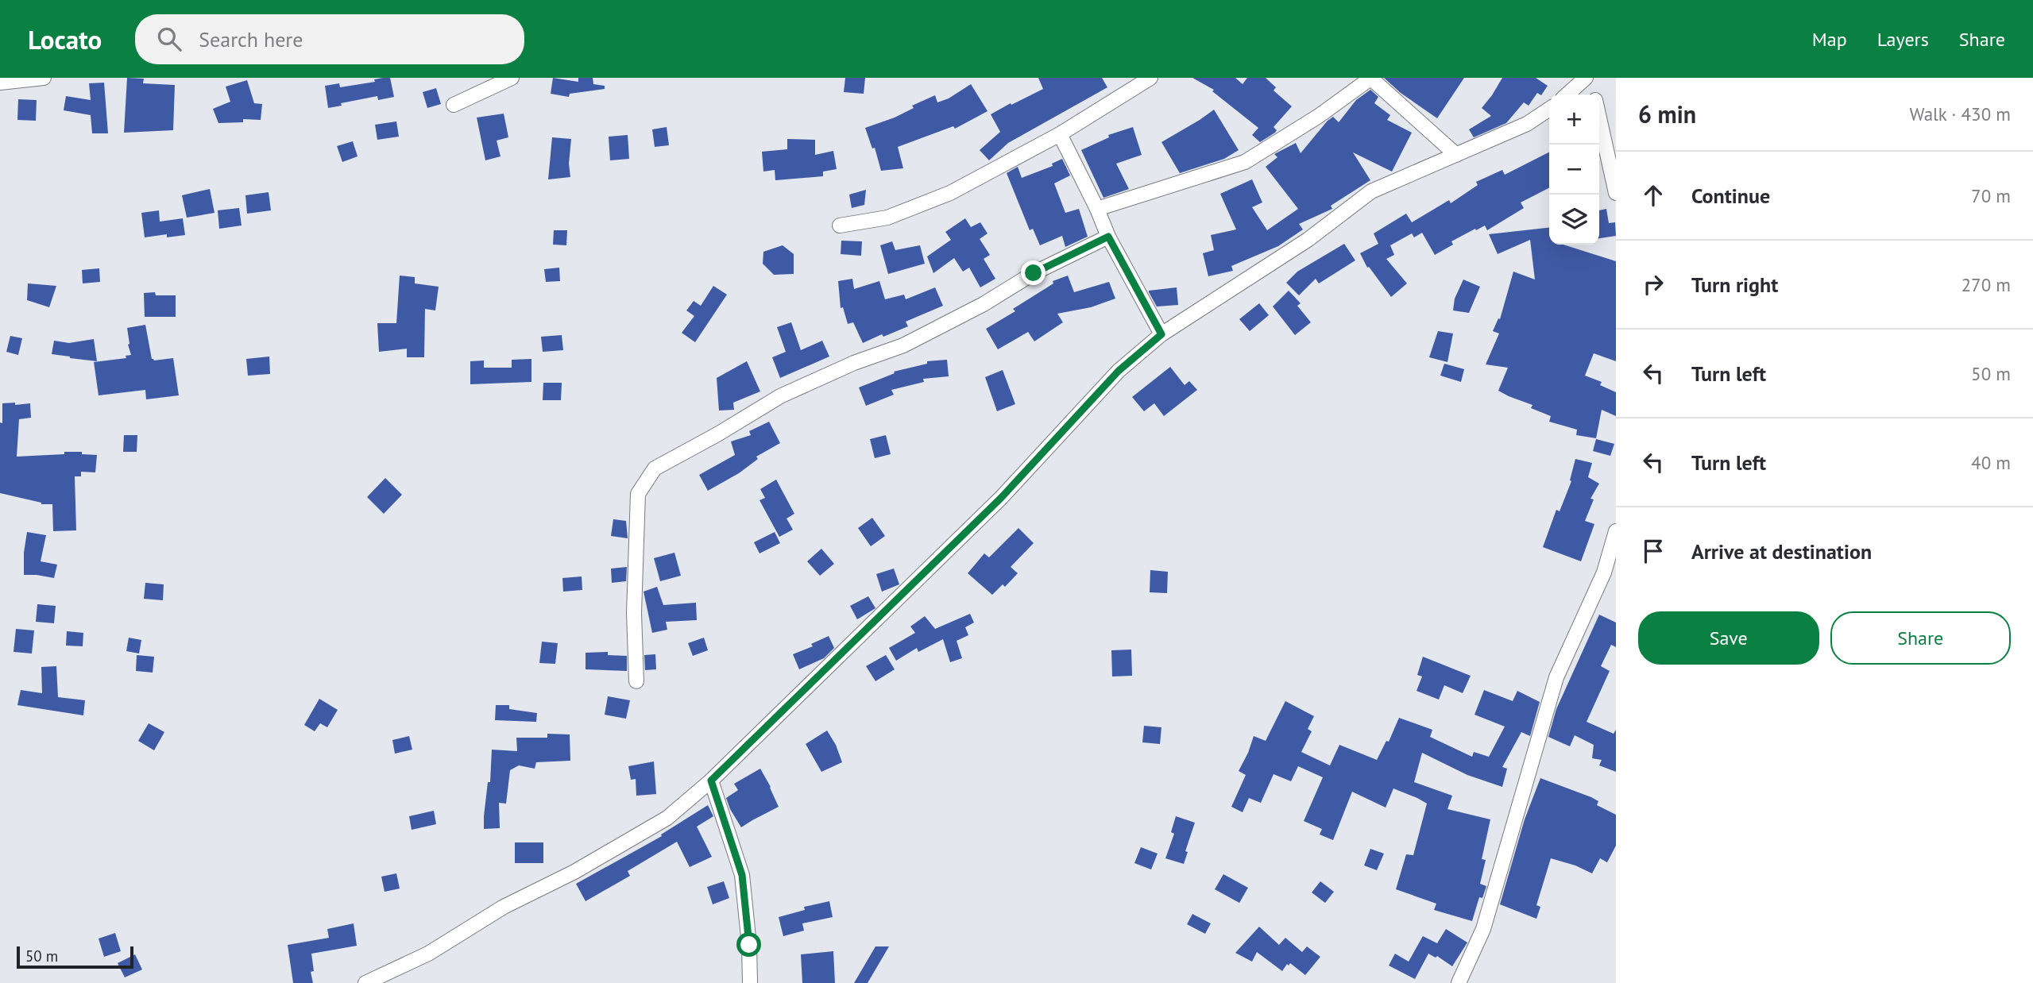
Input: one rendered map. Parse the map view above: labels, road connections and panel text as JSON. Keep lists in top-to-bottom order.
{
  "scale_bar": "50 m",
  "page": {
    "header": "Locato",
    "search": "Search here",
    "nav": ["Map", "Layers", "Share"],
    "heading": ["6 min", "Walk · 430 m"],
    "map_buttons": ["+", "−"],
    "list": [
      ["Continue", "70 m"],
      ["Turn right", "270 m"],
      ["Turn left", "50 m"],
      ["Turn left", "40 m"],
      "Arrive at destination"
    ],
    "buttons": ["Save", "Share"],
    "scale": "50 m"
  }
}
